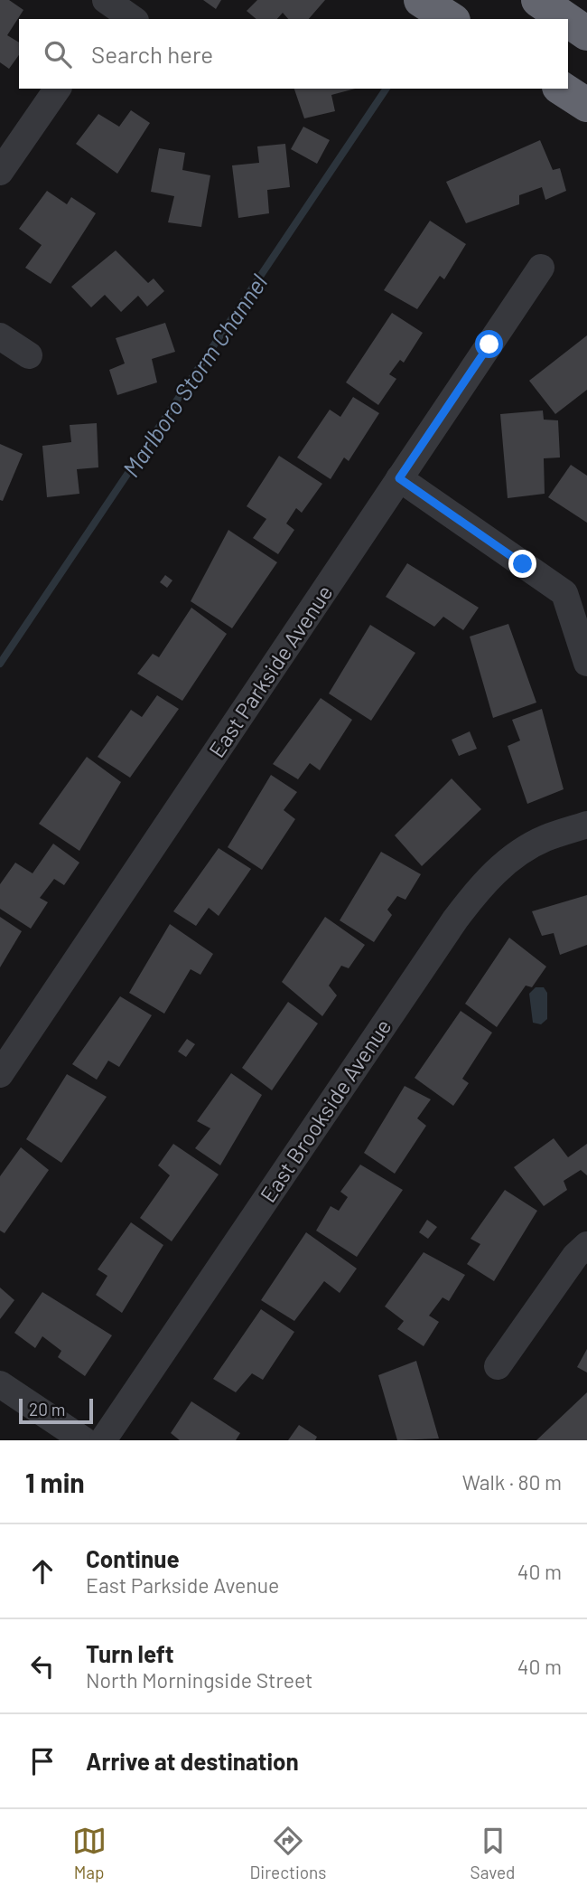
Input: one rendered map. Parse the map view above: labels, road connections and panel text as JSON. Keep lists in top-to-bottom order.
{
  "streets": {
    "street": ["East Parkside Avenue", "East Brookside Avenue"]
  },
  "water": ["Marlboro Storm Channel"],
  "scale_bar": "20 m",
  "page": {
    "search": "Search here",
    "scale": "20 m",
    "heading": ["1 min", "Walk · 80 m"],
    "list": [
      ["Continue", "East Parkside Avenue", "40 m"],
      ["Turn left", "North Morningside Street", "40 m"],
      "Arrive at destination"
    ],
    "nav": ["Map", "Directions", "Saved"]
  }
}
